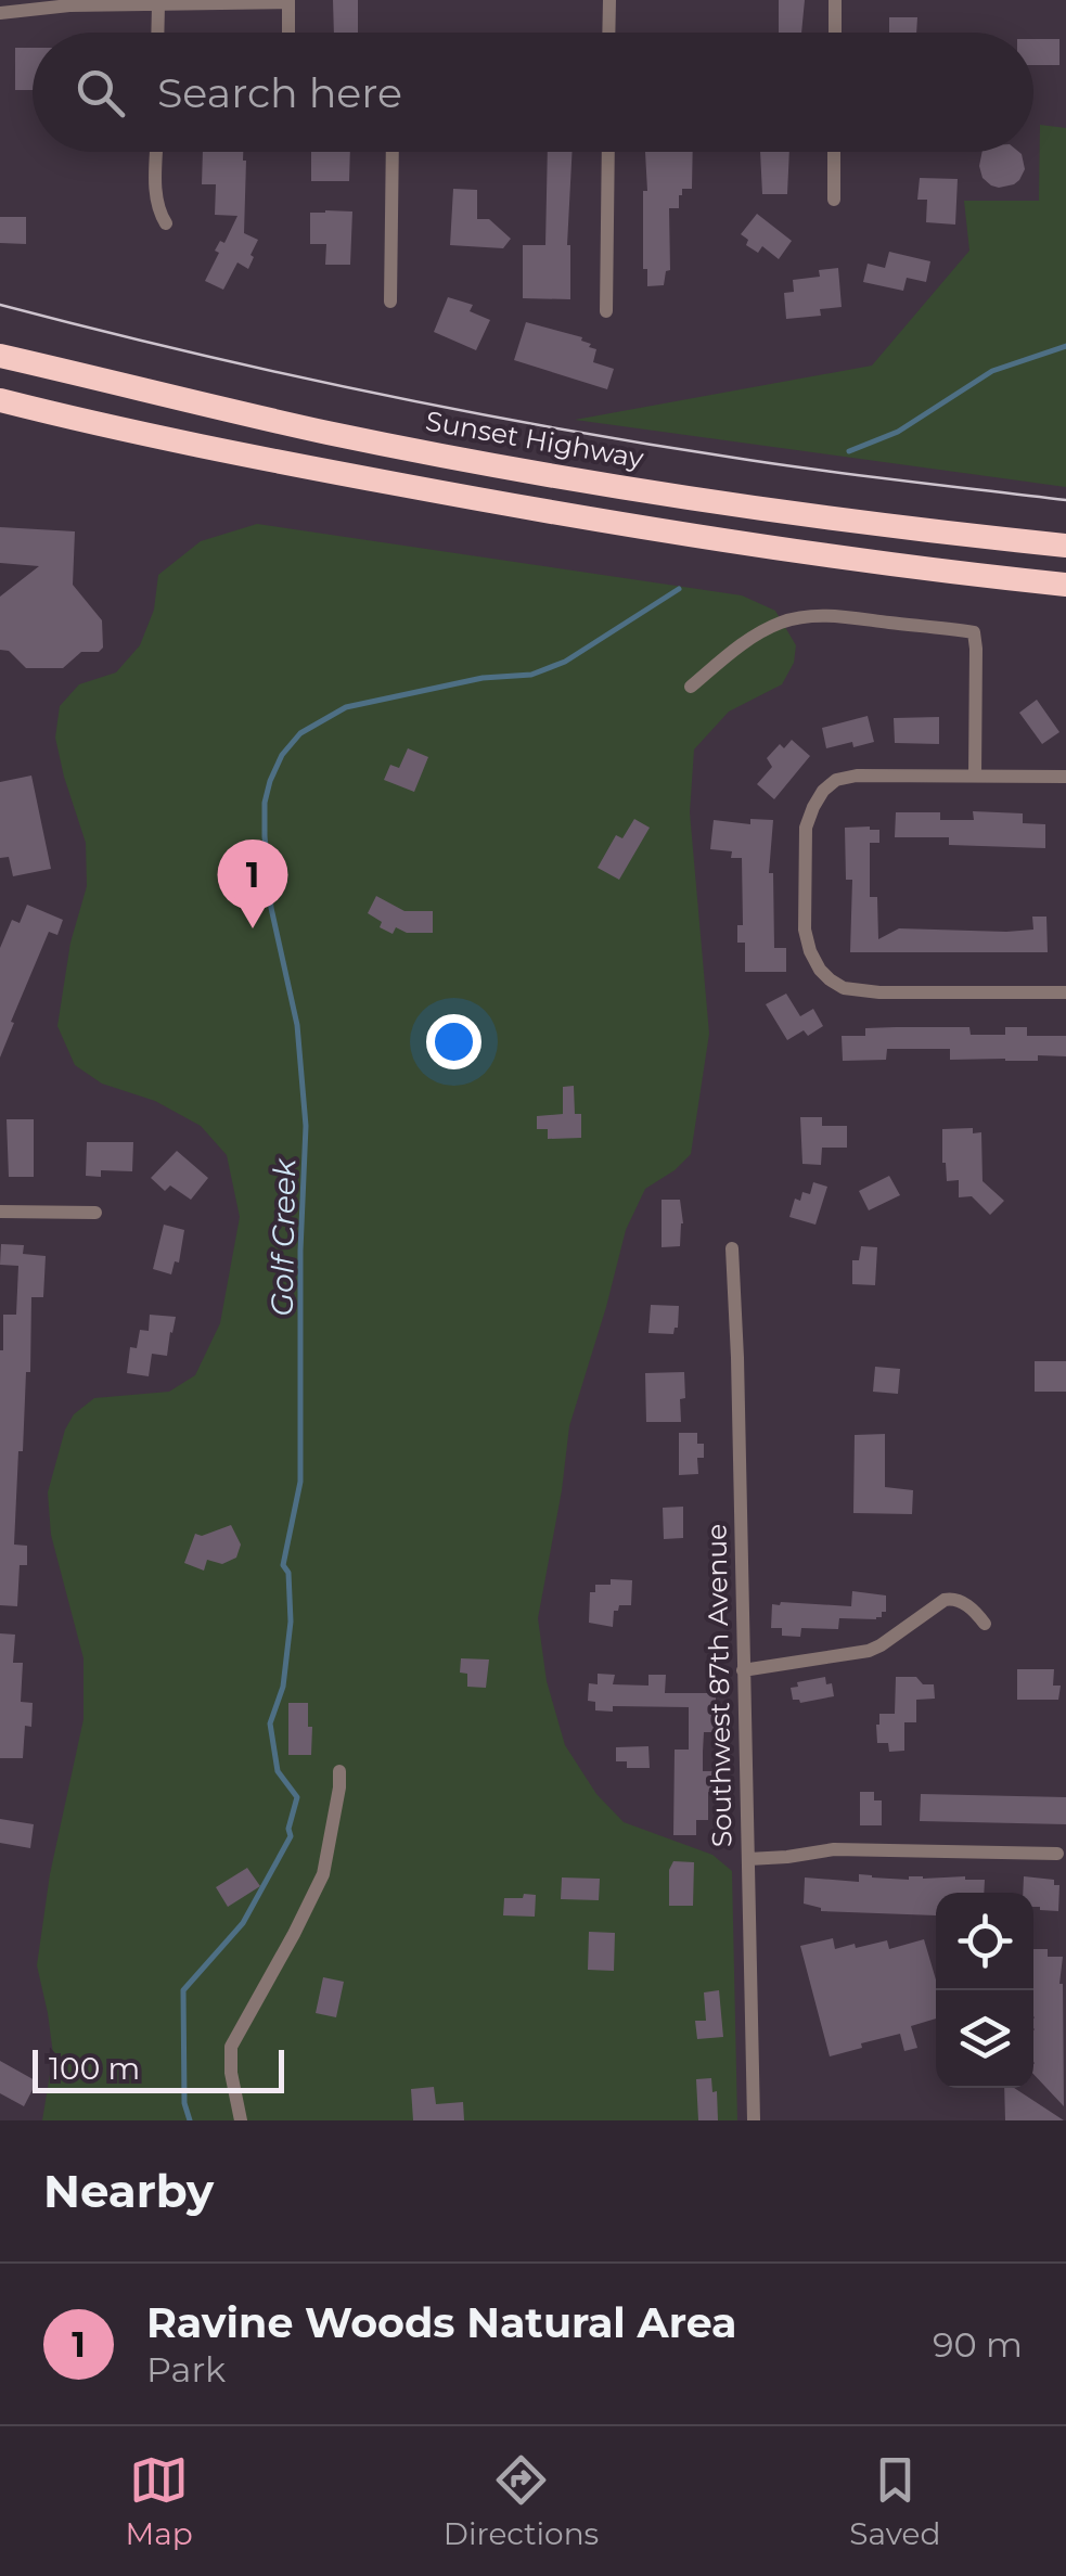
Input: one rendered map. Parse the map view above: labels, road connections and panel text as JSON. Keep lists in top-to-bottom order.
{
  "streets": {
    "highway": ["Sunset Highway"],
    "street": ["Southwest 87th Avenue"]
  },
  "water": ["Golf Creek"],
  "scale_bar": "100 m",
  "page": {
    "search": "Search here",
    "pins": "1",
    "scale": "100 m",
    "heading": "Nearby",
    "list": [
      {
        "mark": "1",
        "name": "Ravine Woods Natural Area",
        "note": "Park",
        "value": "90 m"
      }
    ],
    "nav": ["Map", "Directions", "Saved"]
  }
}
